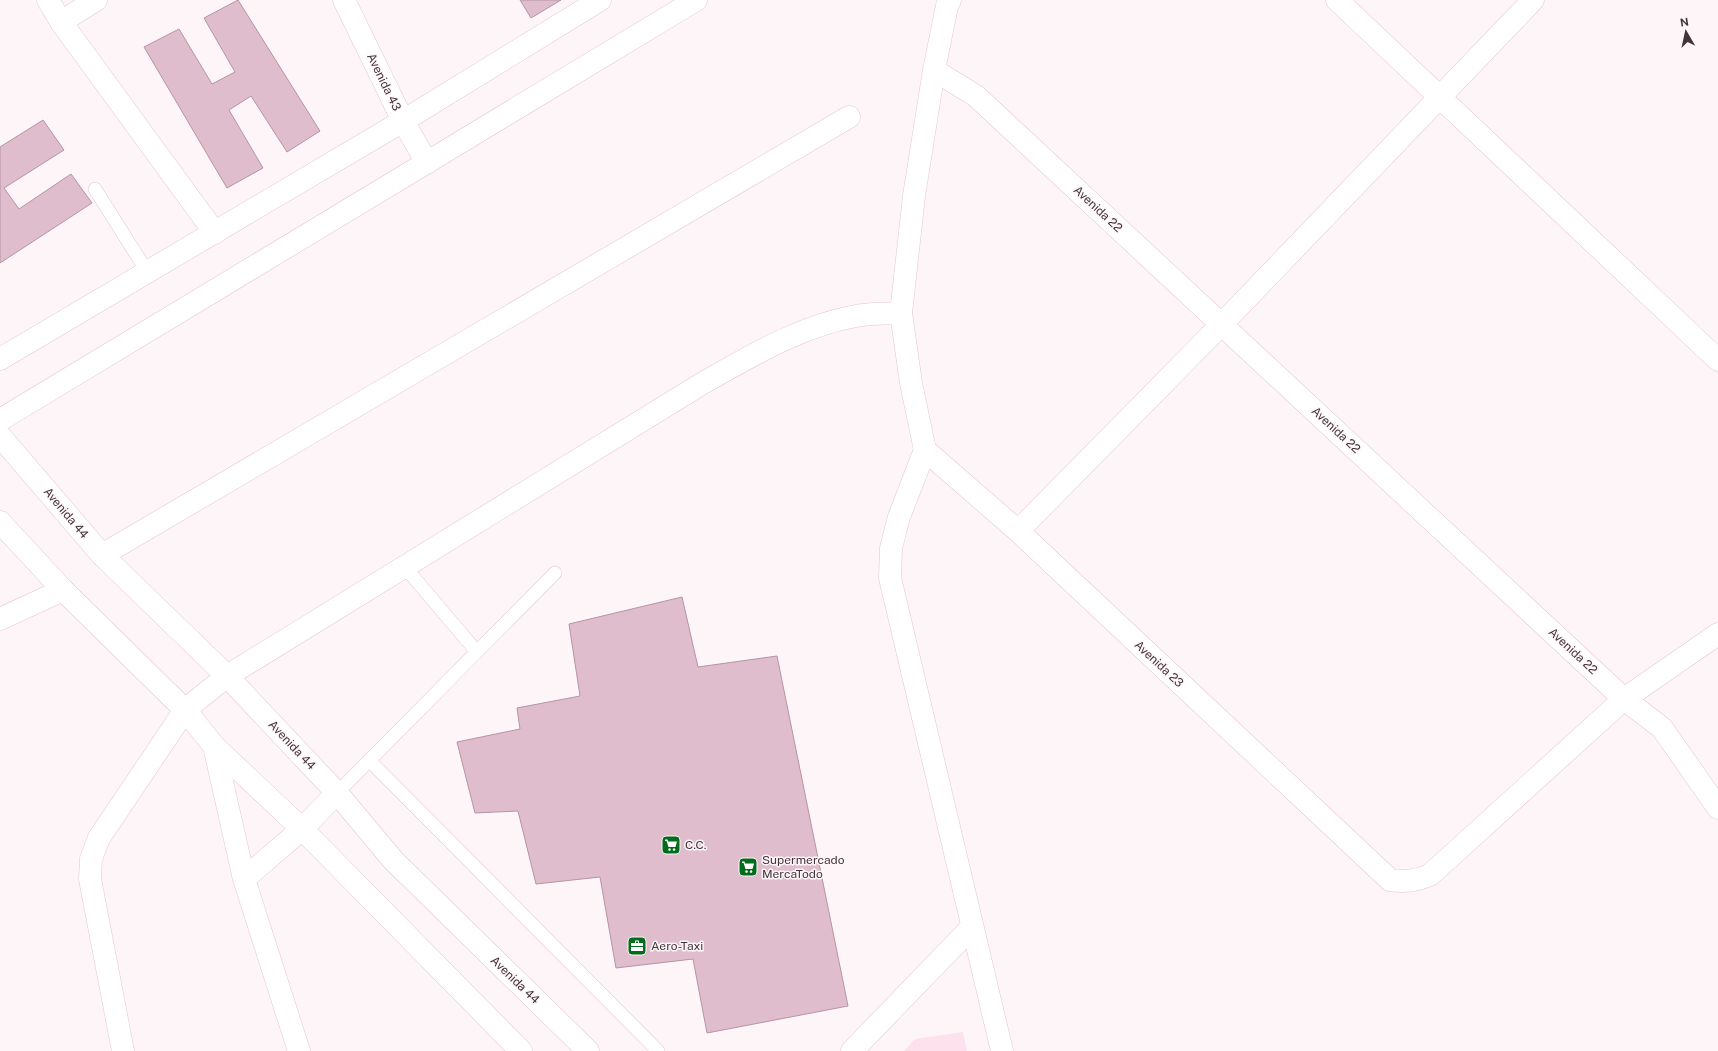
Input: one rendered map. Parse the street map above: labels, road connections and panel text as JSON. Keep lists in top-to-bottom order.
{
  "streets": {
    "street": [
      "Avenida 43",
      "Avenida 22",
      "Avenida 44",
      "Avenida 23"
    ]
  },
  "crossings": [
    ["Avenida 22", "Avenida 23"]
  ],
  "places": {
    "supermarket": ["C.C.", "Supermercado MercaTodo"],
    "office": ["Aero-Taxi"]
  },
  "north": "top"
}
